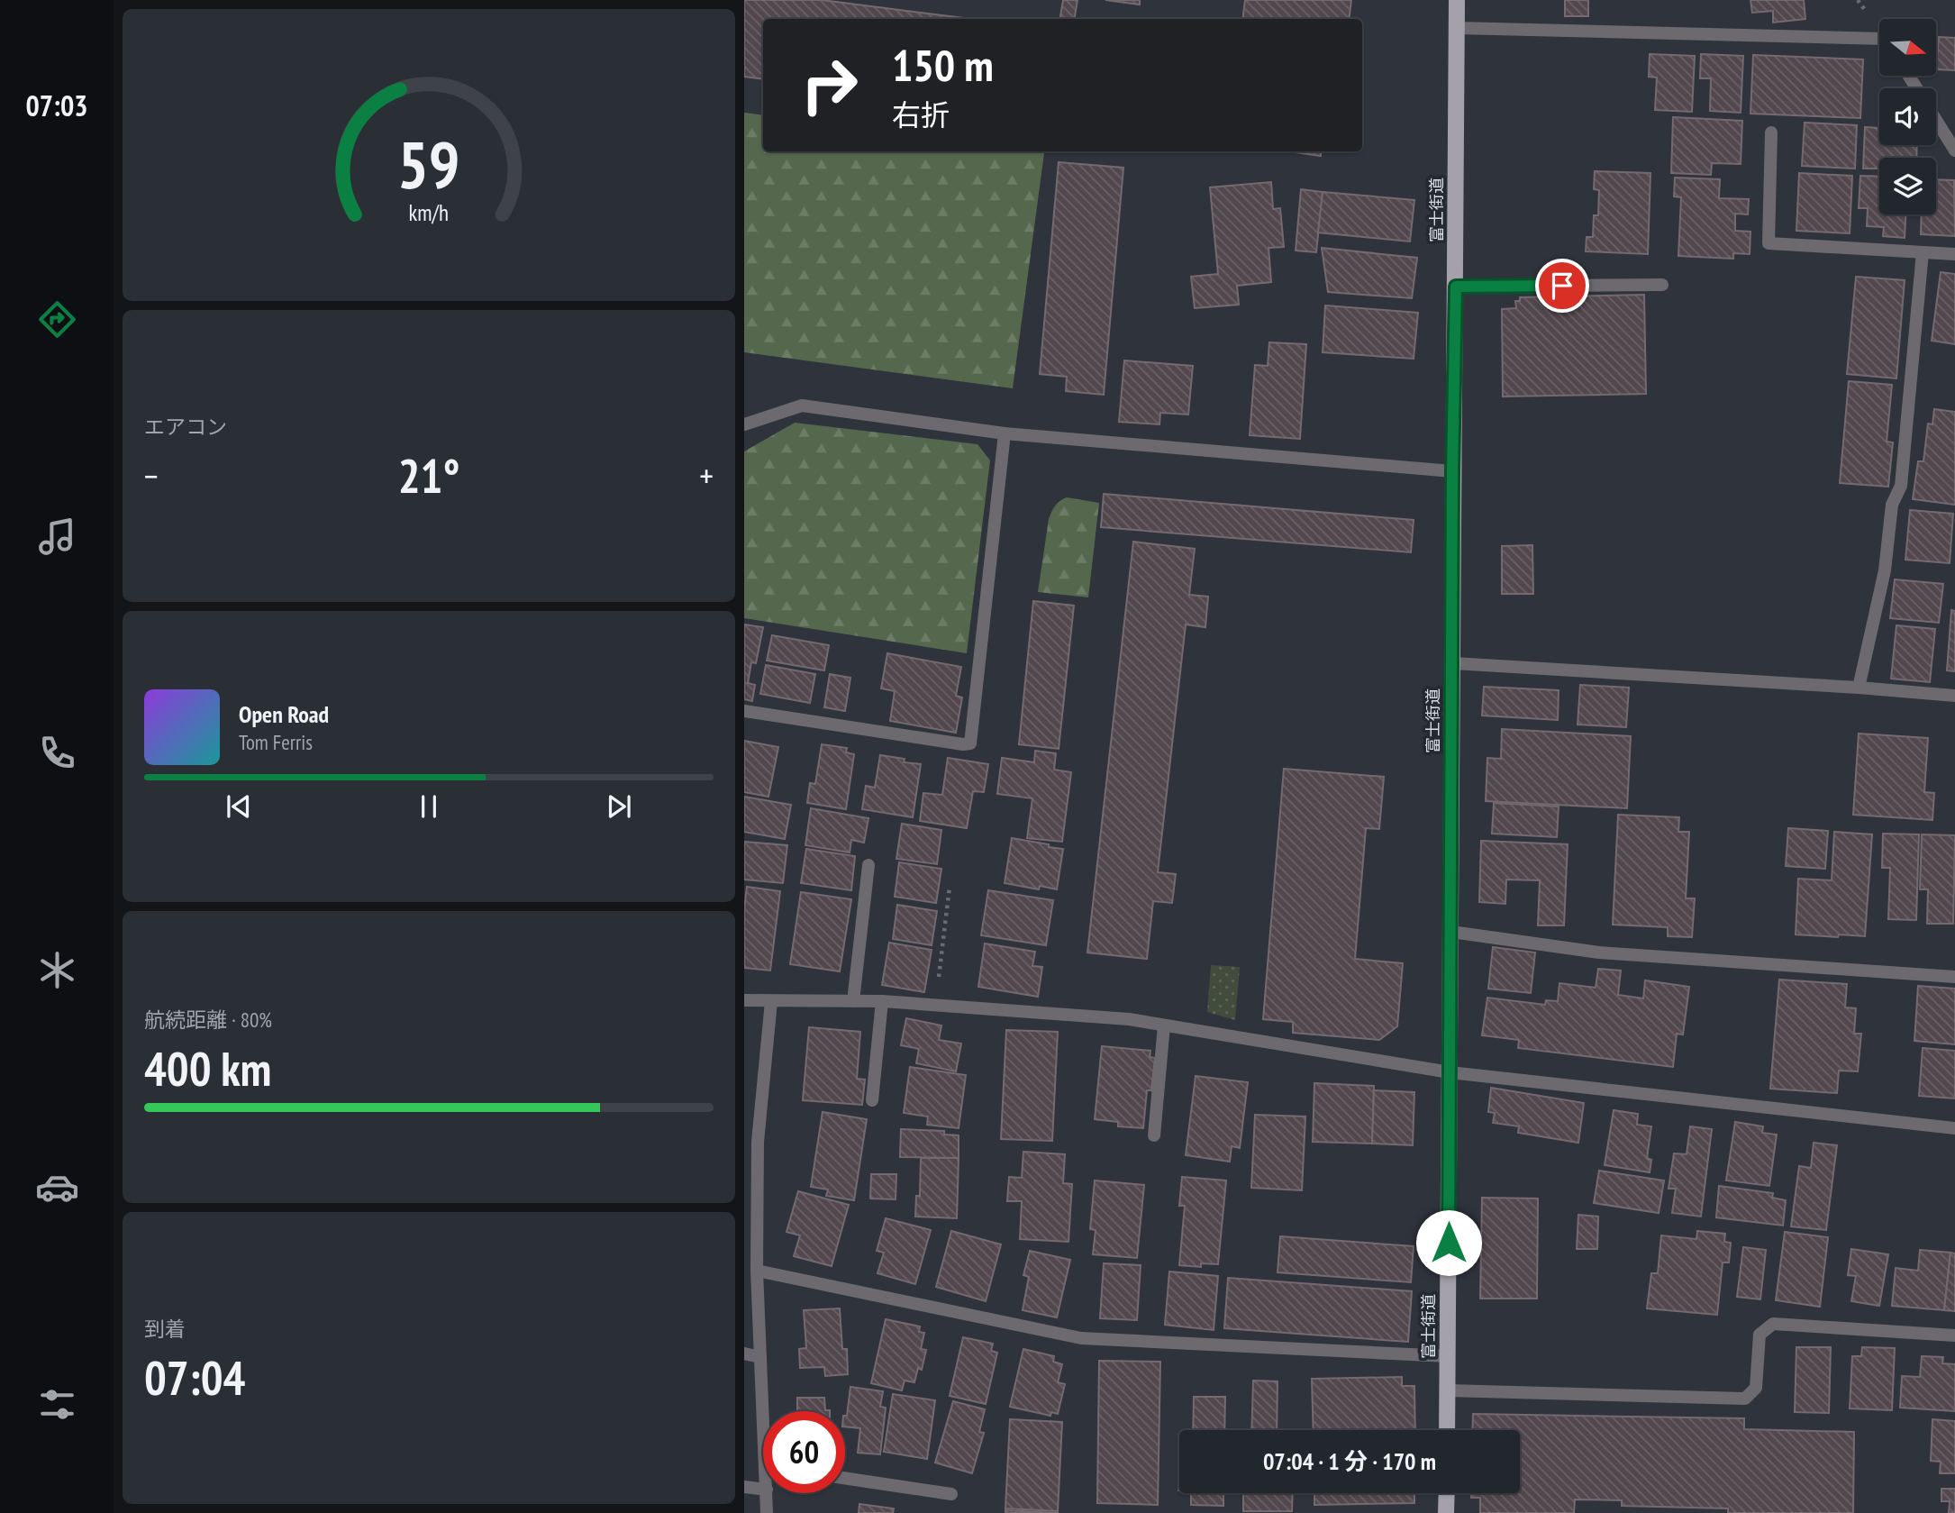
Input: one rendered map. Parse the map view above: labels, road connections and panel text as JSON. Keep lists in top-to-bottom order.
{
  "streets": {
    "main road": ["富士街道"]
  },
  "north": "right",
  "page": {
    "tabs": "07:03",
    "turn": ["150 m", "右折"],
    "tile": [
      "エアコン",
      ["航続距離 · 80%", "400 km"],
      ["到着", "07:04"]
    ],
    "heat": ["−", "21°", "+"],
    "song": ["Open Road", "Tom Ferris"],
    "limit": "60",
    "trip": "07:04 · 1 分 · 170 m",
    "gauge": ["59", "km/h"]
  }
}
